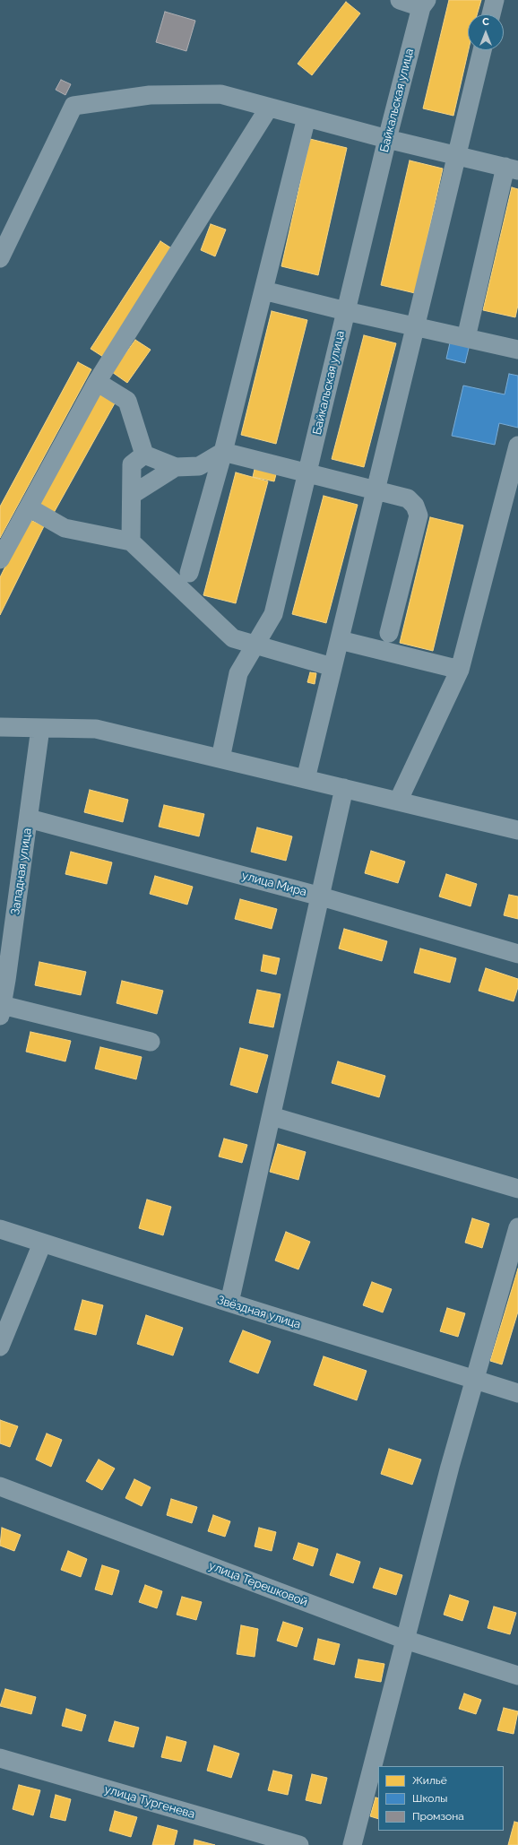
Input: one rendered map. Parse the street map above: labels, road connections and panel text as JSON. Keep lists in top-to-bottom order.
{
  "streets": {
    "street": [
      "Байкальская улица",
      "Западная улица",
      "улица Мира",
      "Звёздная улица",
      "улица Терешковой",
      "улица Тургенева"
    ]
  },
  "crossings": [
    ["Западная улица", "улица Мира"]
  ],
  "legend": ["Жильё", "Школы", "Промзона"],
  "north": "top"
}
